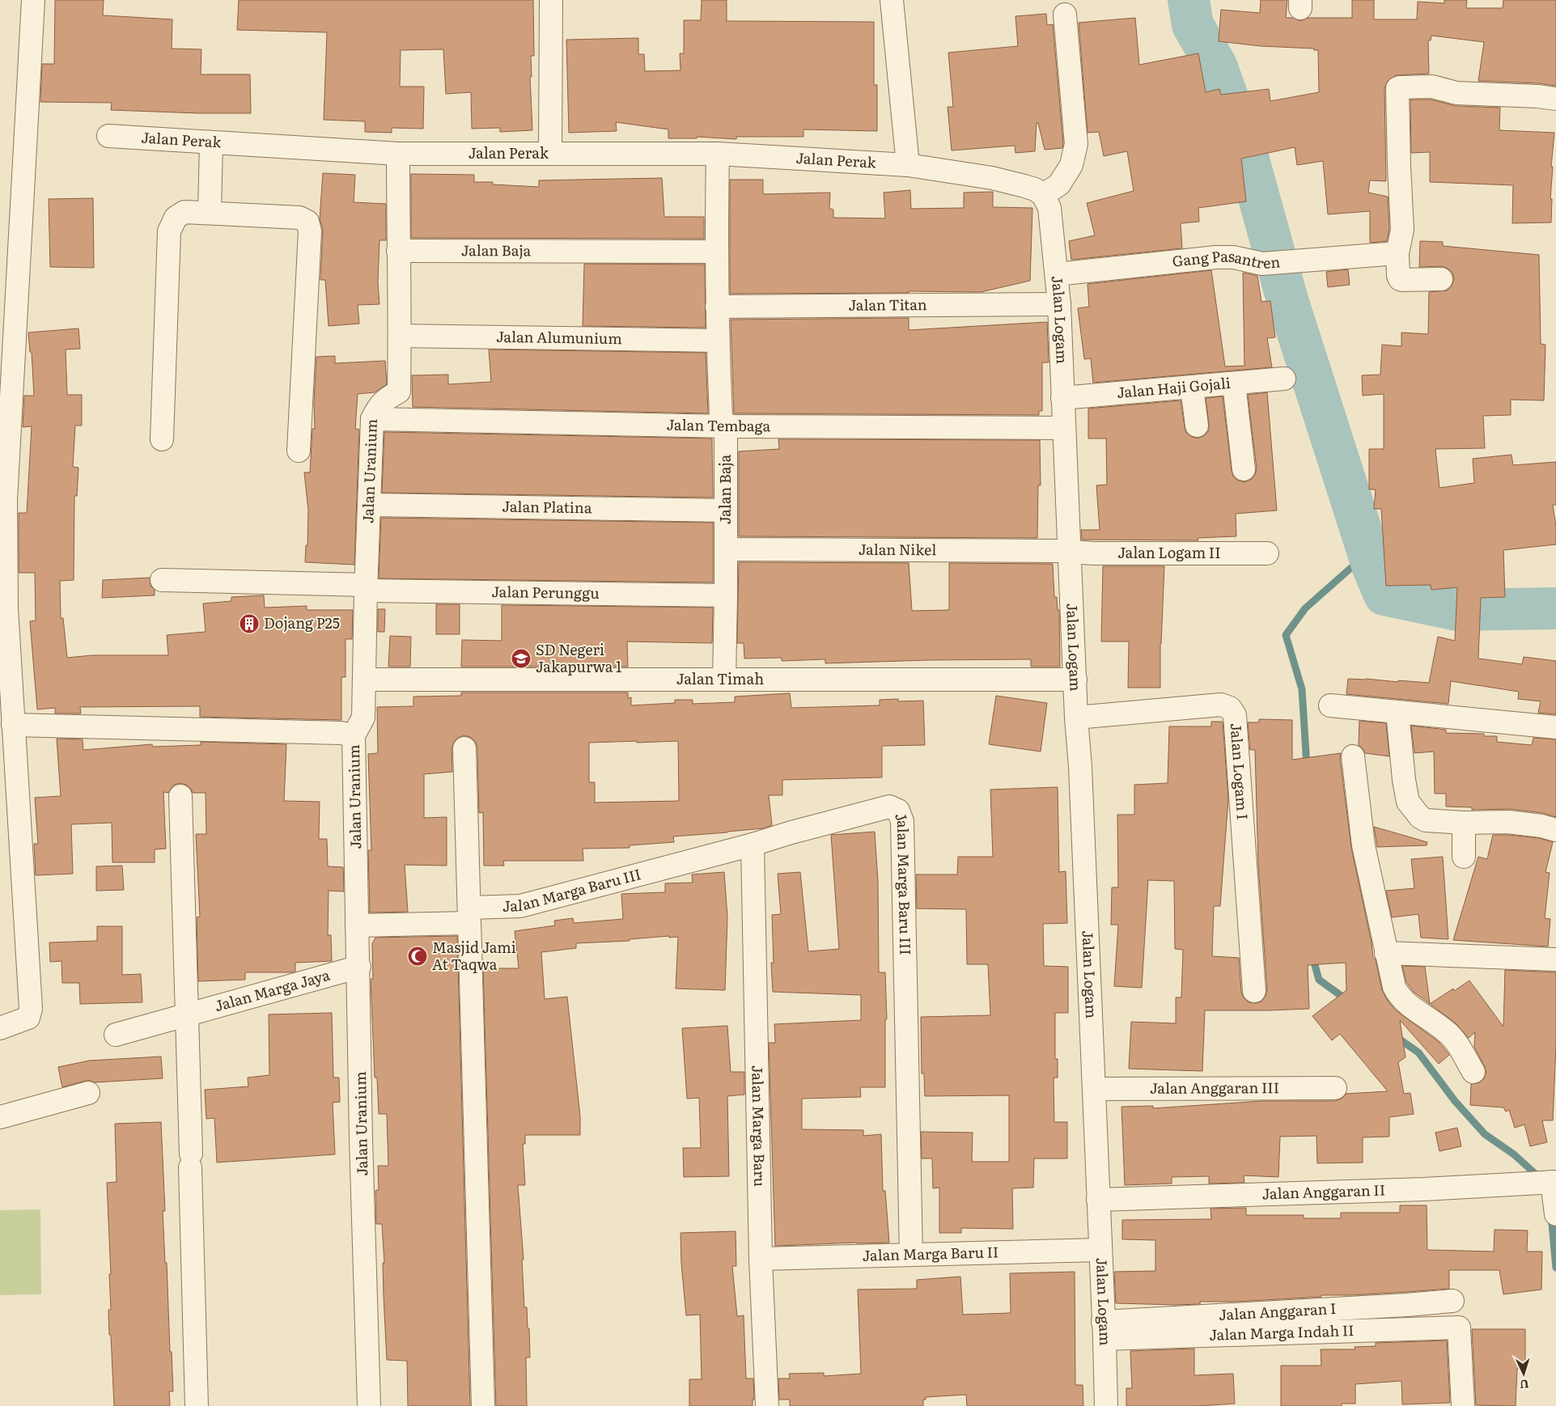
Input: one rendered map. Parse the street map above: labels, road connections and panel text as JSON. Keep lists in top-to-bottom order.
{
  "streets": {
    "street": [
      "Jalan Perak",
      "Jalan Baja",
      "Gang Pasantren",
      "Jalan Titan",
      "Jalan Logam",
      "Jalan Alumunium",
      "Jalan Haji Gojali",
      "Jalan Tembaga",
      "Jalan Uranium",
      "Jalan Platina",
      "Jalan Nikel",
      "Jalan Logam II",
      "Jalan Perunggu",
      "Jalan Timah",
      "Jalan Logam I",
      "Jalan Marga Baru III",
      "Jalan Marga Jaya",
      "Jalan Anggaran III",
      "Jalan Marga Baru",
      "Jalan Anggaran II",
      "Jalan Marga Baru II",
      "Jalan Anggaran I",
      "Jalan Marga Indah II"
    ]
  },
  "crossings": [
    ["Jalan Perak", "Jalan Baja"],
    ["Jalan Baja", "Jalan Titan"],
    ["Jalan Baja", "Jalan Alumunium"],
    ["Jalan Baja", "Jalan Tembaga"],
    ["Jalan Baja", "Jalan Platina"],
    ["Jalan Baja", "Jalan Nikel"],
    ["Jalan Baja", "Jalan Perunggu"],
    ["Jalan Baja", "Jalan Timah"],
    ["Gang Pasantren", "Jalan Logam"],
    ["Jalan Titan", "Jalan Logam"],
    ["Jalan Logam", "Jalan Haji Gojali"],
    ["Jalan Logam", "Jalan Tembaga"],
    ["Jalan Logam", "Jalan Nikel"],
    ["Jalan Logam", "Jalan Logam II"],
    ["Jalan Logam", "Jalan Timah"],
    ["Jalan Logam", "Jalan Logam I"],
    ["Jalan Logam", "Jalan Anggaran III"],
    ["Jalan Logam", "Jalan Anggaran II"],
    ["Jalan Logam", "Jalan Marga Baru II"],
    ["Jalan Logam", "Jalan Anggaran I"],
    ["Jalan Logam", "Jalan Marga Indah II"],
    ["Jalan Tembaga", "Jalan Uranium"],
    ["Jalan Uranium", "Jalan Platina"],
    ["Jalan Uranium", "Jalan Perunggu"],
    ["Jalan Uranium", "Jalan Timah"],
    ["Jalan Uranium", "Jalan Marga Baru III"],
    ["Jalan Uranium", "Jalan Marga Jaya"],
    ["Jalan Nikel", "Jalan Logam II"],
    ["Jalan Marga Baru III", "Jalan Marga Baru"],
    ["Jalan Marga Baru III", "Jalan Marga Baru II"],
    ["Jalan Marga Baru", "Jalan Marga Baru II"],
    ["Jalan Anggaran I", "Jalan Marga Indah II"]
  ],
  "places": {
    "building": ["Dojang P25"],
    "school or university": ["SD Negeri Jakapurwa 1"],
    "mosque": ["Masjid Jami At Taqwa"]
  },
  "north": "bottom"
}
